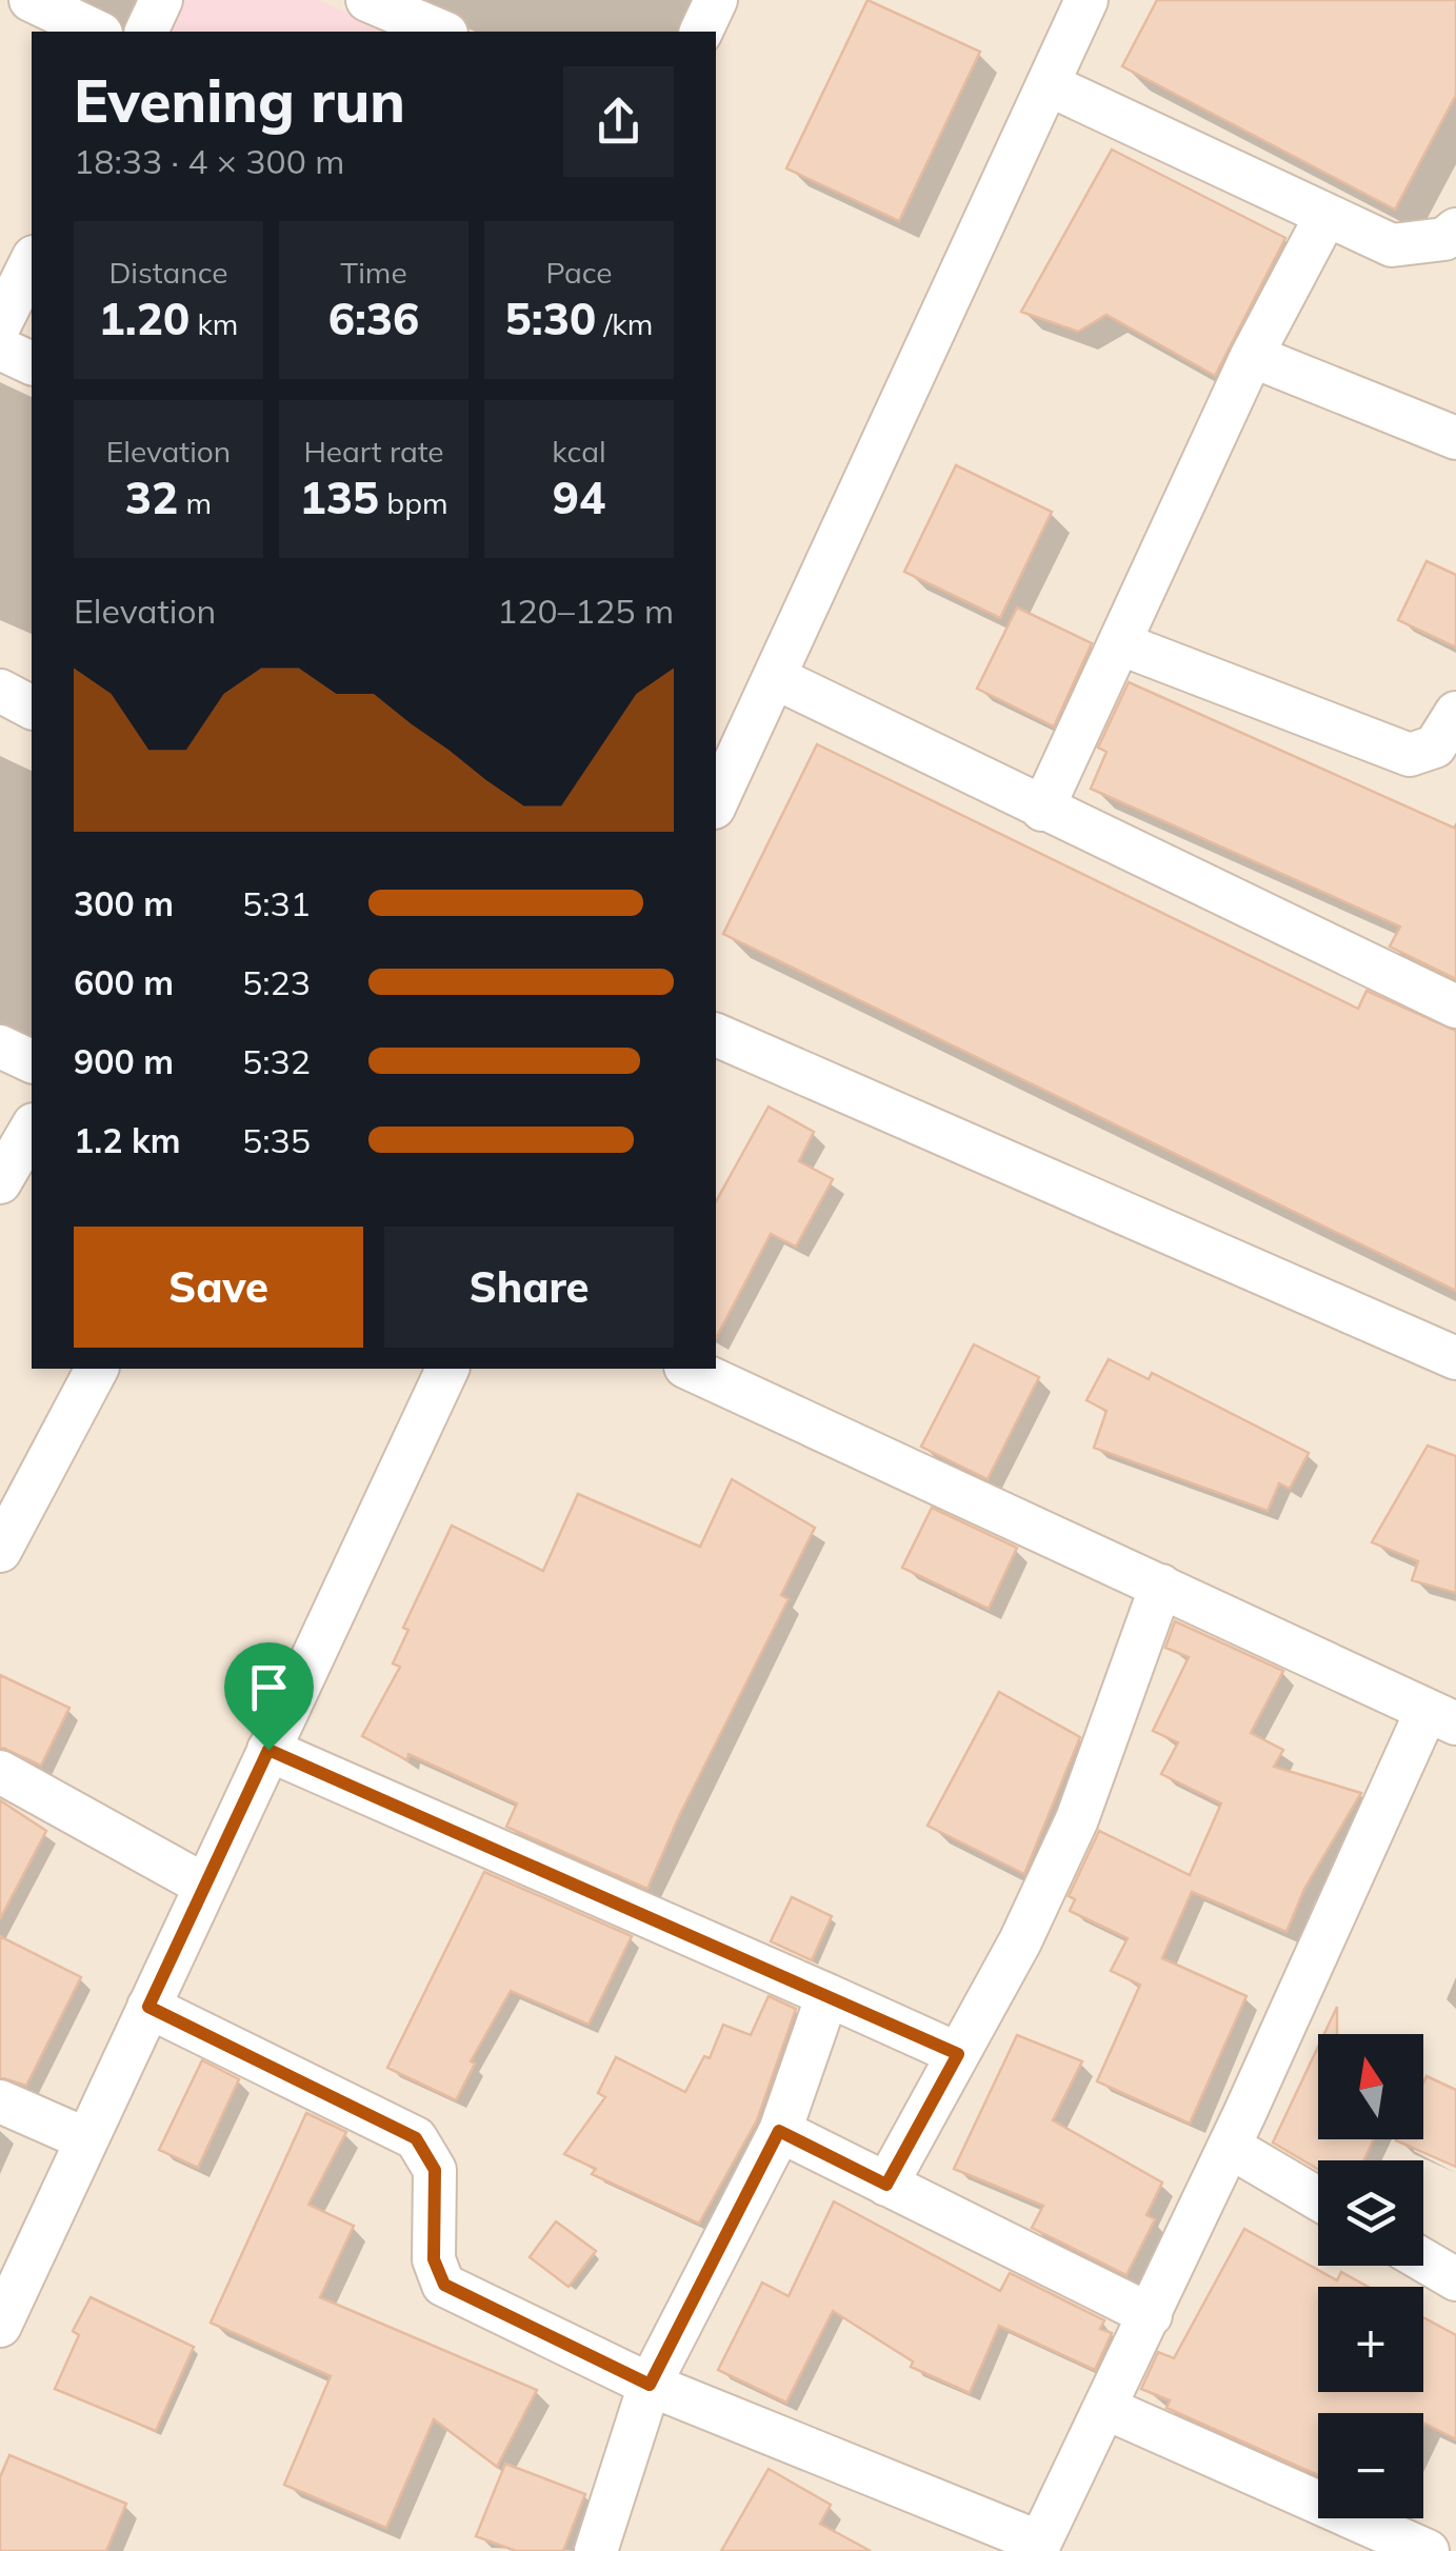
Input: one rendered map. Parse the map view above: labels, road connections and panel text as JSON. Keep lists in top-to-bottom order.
{
  "north": "top",
  "page": {
    "heading": ["Evening run", "18:33 · 4 × 300 m"],
    "stats": [
      ["Distance", "1.20 km"],
      ["Time", "6:36"],
      ["Pace", "5:30 /km"],
      ["Elevation", "32 m"],
      ["Heart rate", "135 bpm"],
      ["kcal", "94"]
    ],
    "chart": ["Elevation", "120–125 m"],
    "list": [
      {
        "name": "300 m",
        "note": "5:31"
      },
      {
        "name": "600 m",
        "note": "5:23"
      },
      {
        "name": "900 m",
        "note": "5:32"
      },
      {
        "name": "1.2 km",
        "note": "5:35"
      }
    ],
    "buttons": ["Save", "Share"],
    "map_buttons": ["+", "−"]
  }
}
